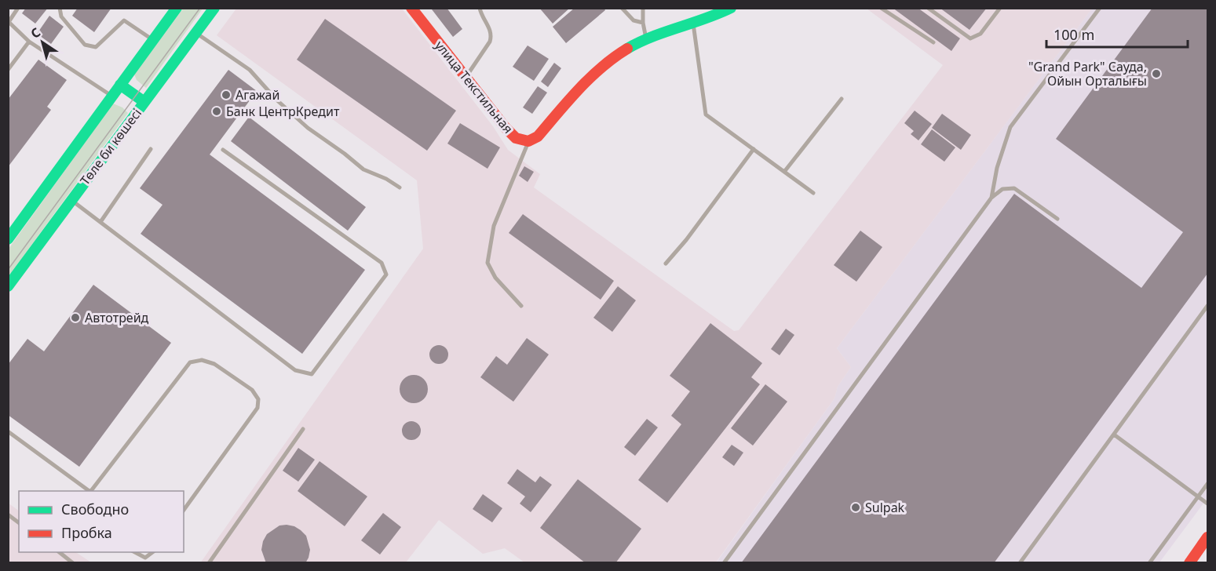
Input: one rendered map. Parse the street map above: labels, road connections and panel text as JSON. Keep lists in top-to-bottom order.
{
  "streets": {
    "main road": ["улица Текстильная", "Төле би көшесі"]
  },
  "places": [
    "\"Grand Park\" Сауда, Ойын Орталығы",
    "Агажай",
    "Банк ЦентрКредит",
    "Автотрейд",
    "Sulpak"
  ],
  "legend": ["Свободно", "Пробка"],
  "scale_bar": "100 m",
  "north": "top left"
}
